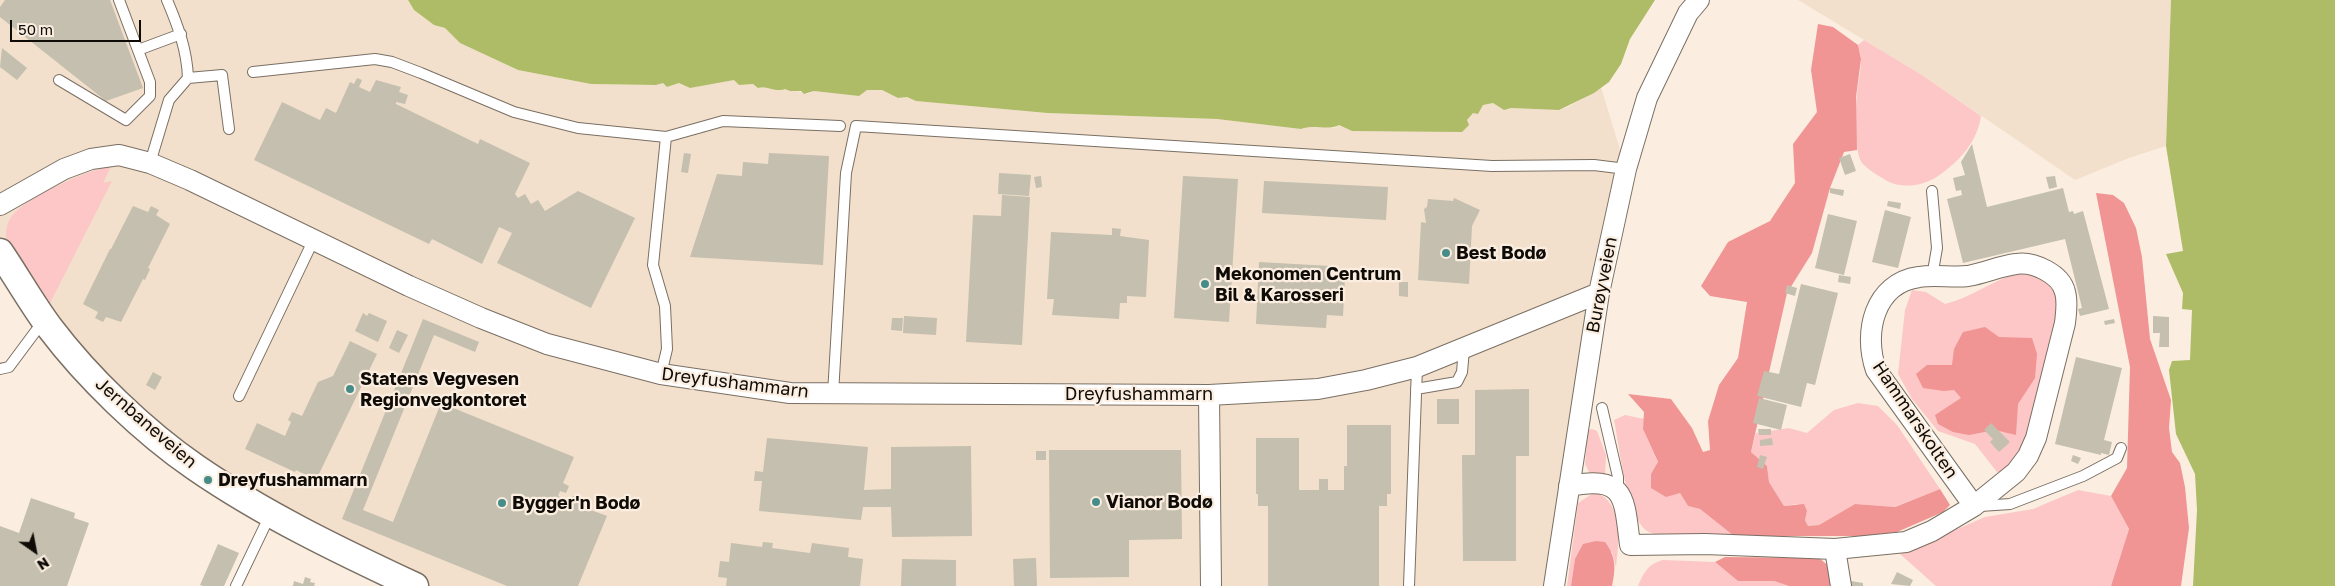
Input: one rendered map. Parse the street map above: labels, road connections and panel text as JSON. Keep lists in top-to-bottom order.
{
  "streets": {
    "street": [
      "Burøyveien",
      "Dreyfushammarn",
      "Hammarskolten",
      "Jernbaneveien"
    ]
  },
  "crossings": [
    ["Burøyveien", "Dreyfushammarn"]
  ],
  "places": [
    "Best Bodø",
    "Mekonomen Centrum Bil & Karosseri",
    "Statens Vegvesen Regionvegkontoret",
    "Dreyfushammarn",
    "Vianor Bodø",
    "Bygger'n Bodø"
  ],
  "scale_bar": "50 m",
  "north": "bottom right"
}
